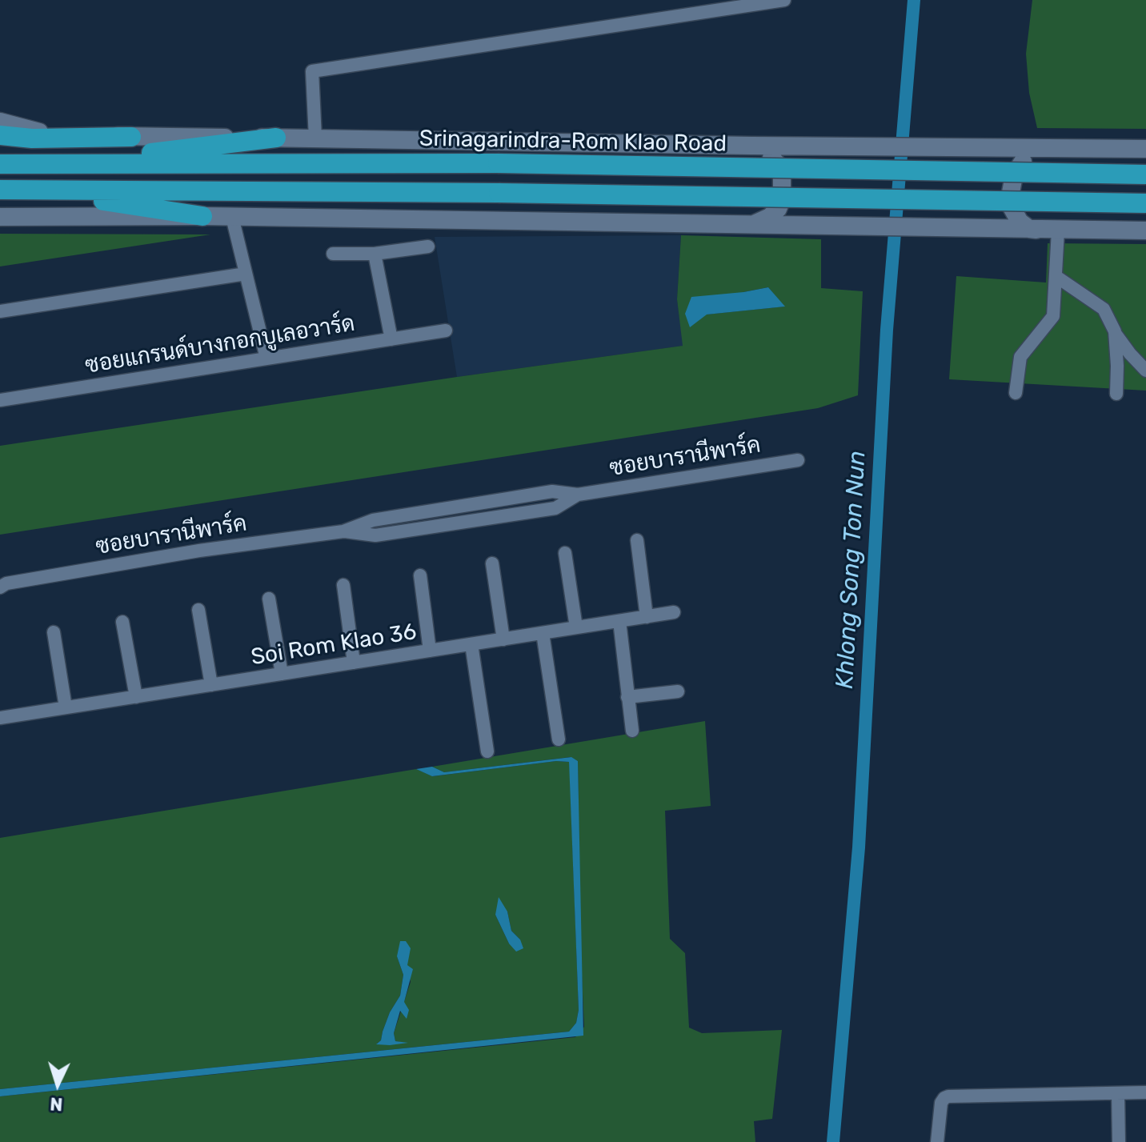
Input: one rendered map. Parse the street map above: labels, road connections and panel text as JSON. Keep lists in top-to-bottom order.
{
  "streets": {
    "main road": ["Srinagarindra-Rom Klao Road"],
    "street": ["ซอยแกรนด์บางกอกบูเลอวาร์ด", "ซอยบารานีพาร์ค", "Soi Rom Klao 36"]
  },
  "water": ["Khlong Song Ton Nun"],
  "north": "bottom"
}
